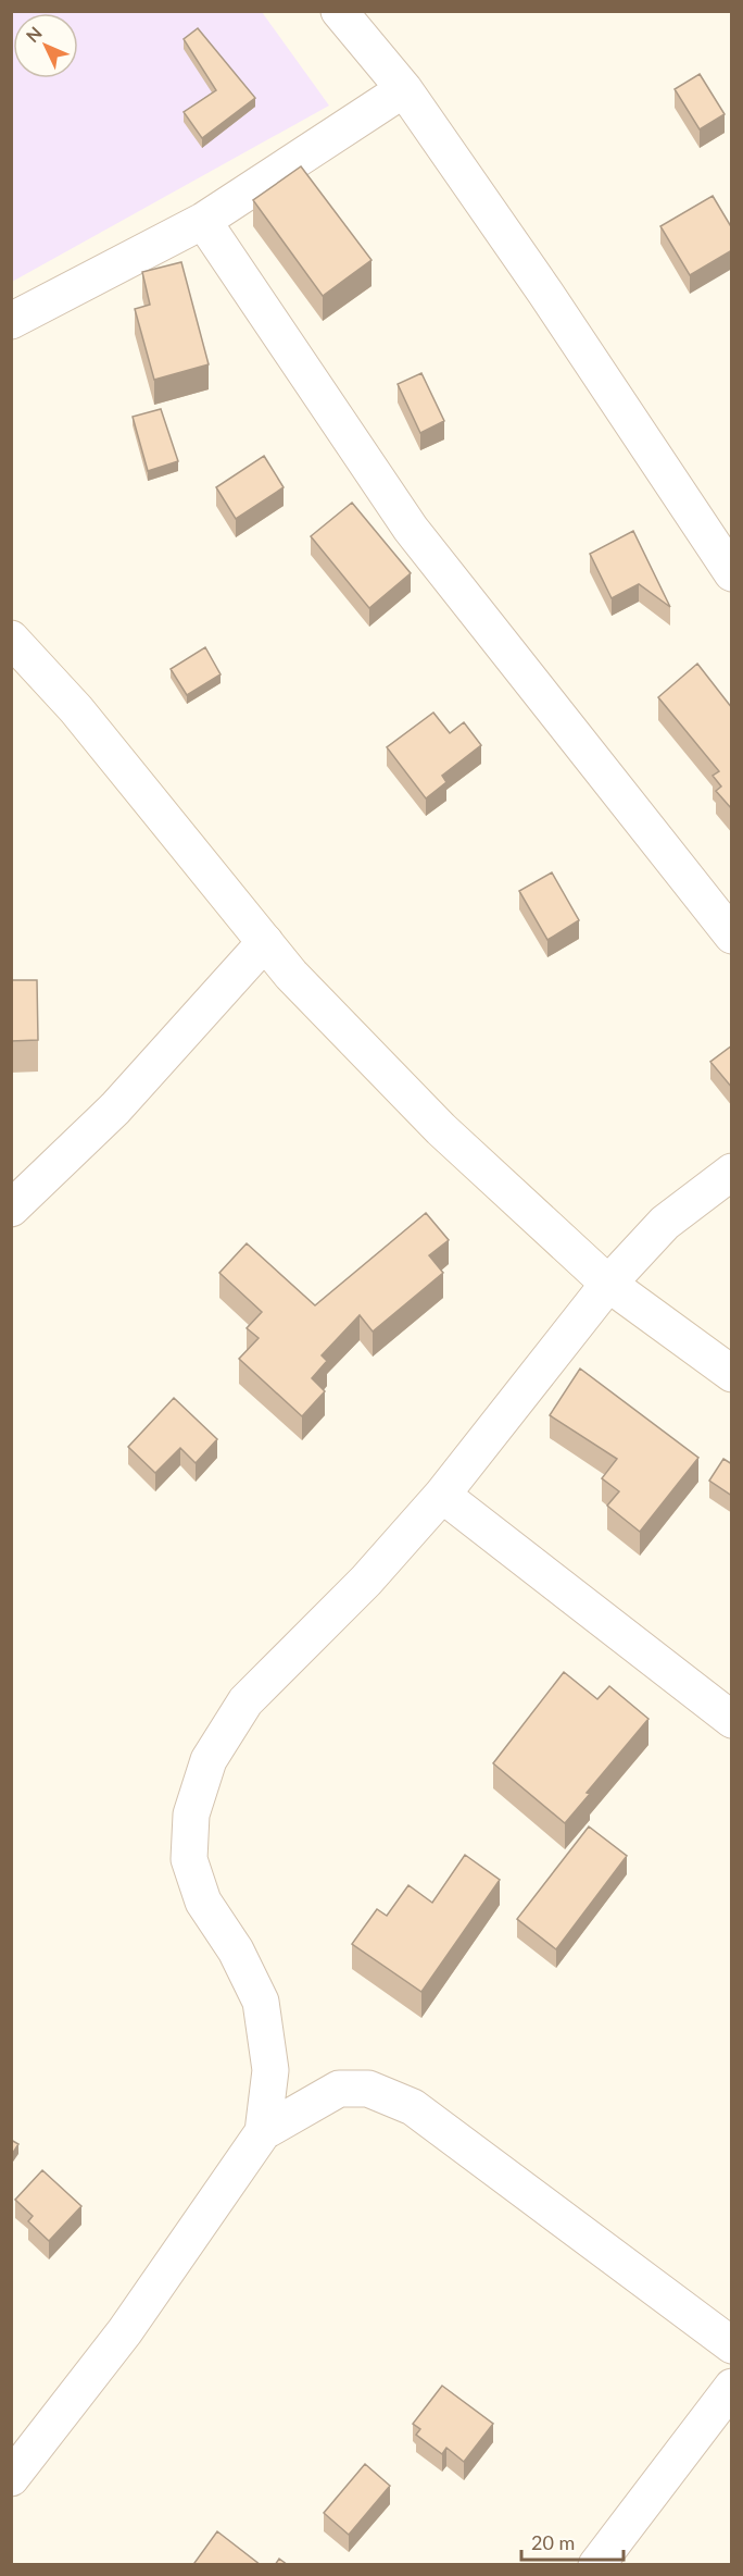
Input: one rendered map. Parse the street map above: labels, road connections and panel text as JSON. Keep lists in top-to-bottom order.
{
  "scale_bar": "20 m",
  "north": "top left"
}
